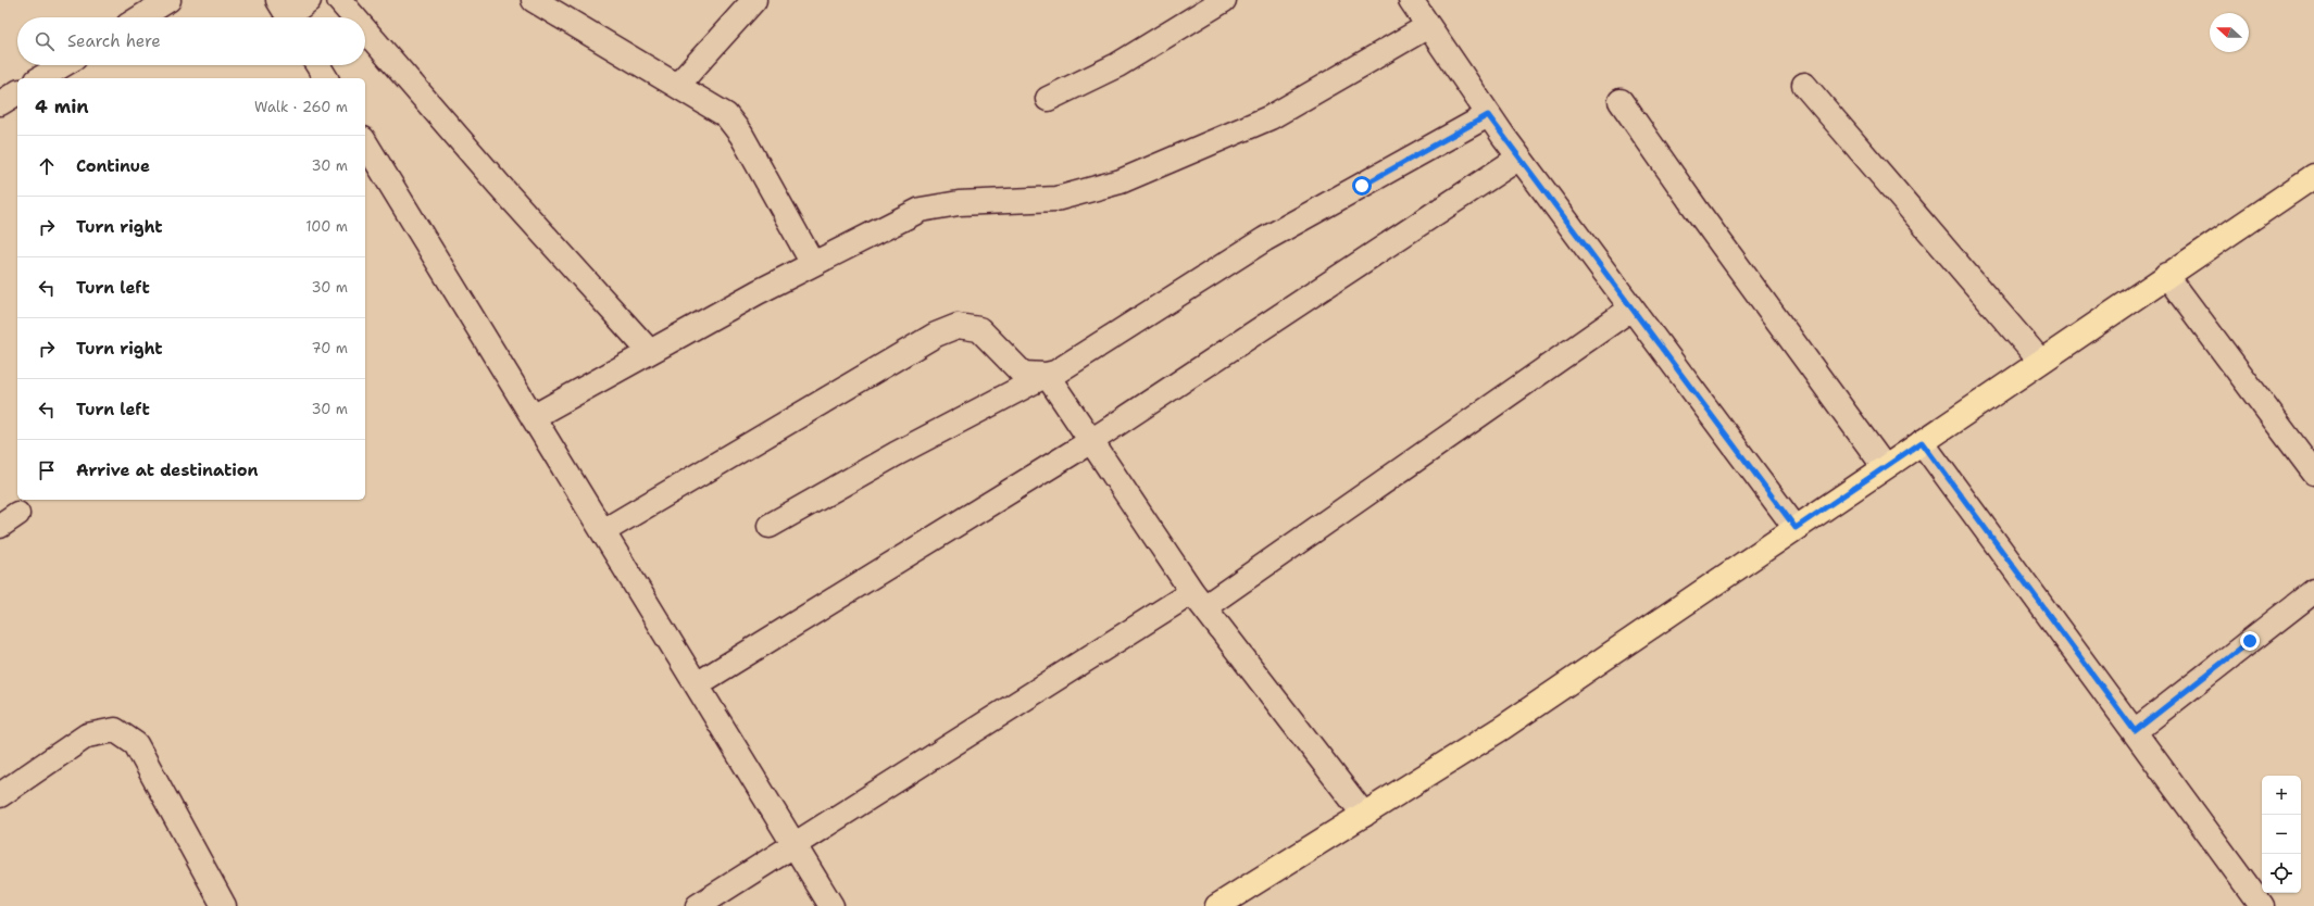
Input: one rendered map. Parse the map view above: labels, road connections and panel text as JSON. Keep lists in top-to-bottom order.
{
  "north": "left",
  "page": {
    "search": "Search here",
    "heading": ["4 min", "Walk · 260 m"],
    "list": [
      ["Continue", "30 m"],
      ["Turn right", "100 m"],
      ["Turn left", "30 m"],
      ["Turn right", "70 m"],
      ["Turn left", "30 m"],
      "Arrive at destination"
    ],
    "map_buttons": ["+", "−"]
  }
}
